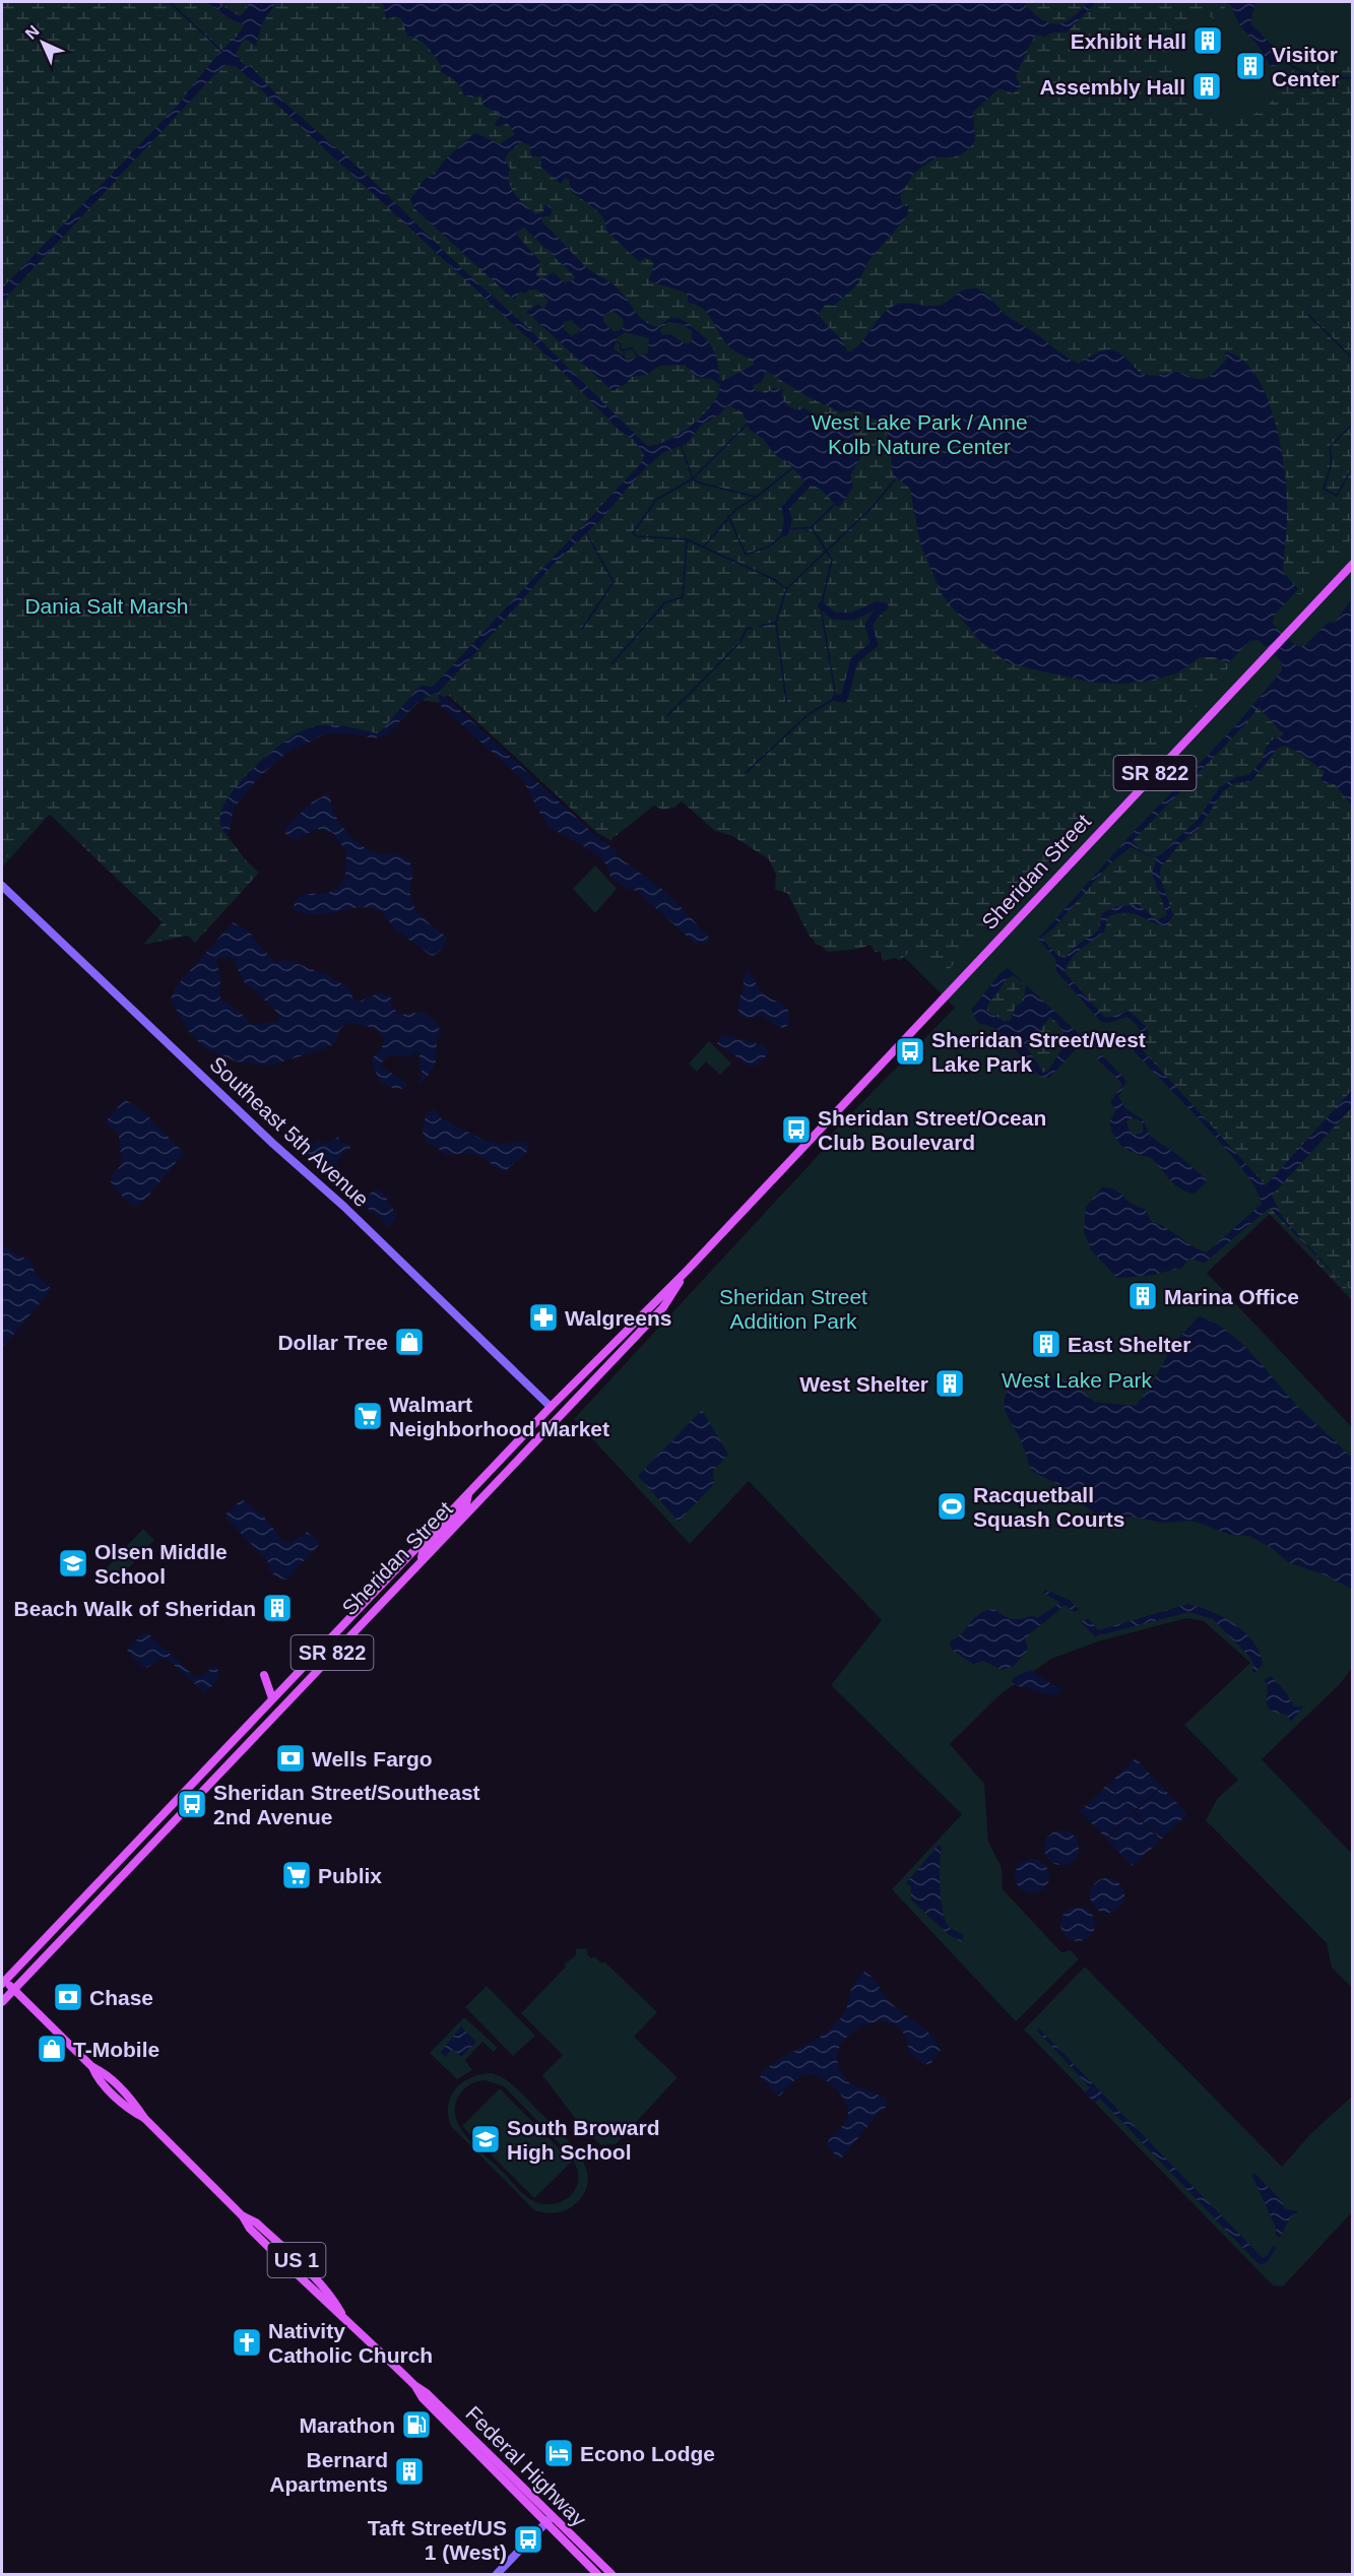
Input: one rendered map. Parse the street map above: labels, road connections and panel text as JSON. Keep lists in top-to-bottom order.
{
  "streets": {
    "main road": [
      "SR 822",
      "Sheridan Street",
      "US 1",
      "Federal Highway"
    ],
    "street": ["Southeast 5th Avenue"]
  },
  "crossings": [
    ["Sheridan Street", "Southeast 5th Avenue"],
    ["Sheridan Street", "Federal Highway"]
  ],
  "parks": [
    "West Lake Park / Anne Kolb Nature Center",
    "Dania Salt Marsh",
    "Sheridan Street Addition Park",
    "West Lake Park"
  ],
  "places": {
    "building": [
      "Exhibit Hall",
      "Visitor Center",
      "Assembly Hall",
      "Marina Office",
      "East Shelter",
      "West Shelter",
      "Beach Walk of Sheridan",
      "Bernard Apartments"
    ],
    "bus stop": [
      "Sheridan Street/West Lake Park",
      "Sheridan Street/Ocean Club Boulevard",
      "Sheridan Street/Southeast 2nd Avenue",
      "Taft Street/US 1 (West)"
    ],
    "pharmacy": ["Walgreens"],
    "shop": ["Dollar Tree", "T-Mobile"],
    "supermarket": ["Walmart Neighborhood Market", "Publix"],
    "sports": ["Racquetball Squash Courts"],
    "school or university": ["Olsen Middle School", "South Broward High School"],
    "bank": ["Wells Fargo", "Chase"],
    "church": ["Nativity Catholic Church"],
    "fuel station": ["Marathon"],
    "hotel": ["Econo Lodge"]
  },
  "north": "top left"
}
